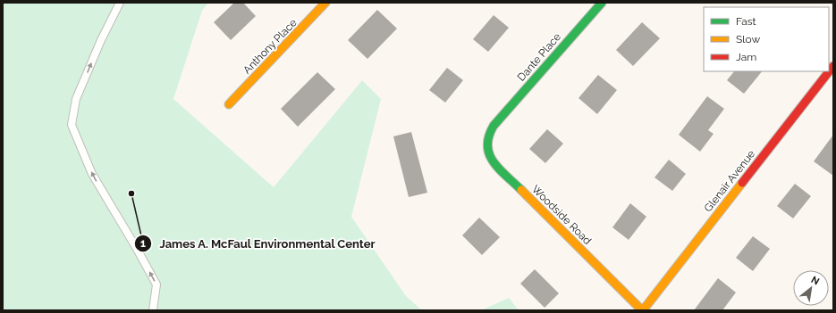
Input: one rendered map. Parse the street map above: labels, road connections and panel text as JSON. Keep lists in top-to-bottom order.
{
  "streets": {
    "street": [
      "Anthony Place",
      "Dante Place",
      "Glenair Avenue",
      "Woodside Road"
    ]
  },
  "crossings": [
    ["Dante Place", "Woodside Road"],
    ["Glenair Avenue", "Woodside Road"]
  ],
  "places": ["James A. McFaul Environmental Center"],
  "legend": ["Fast", "Slow", "Jam"],
  "north": "top right"
}
